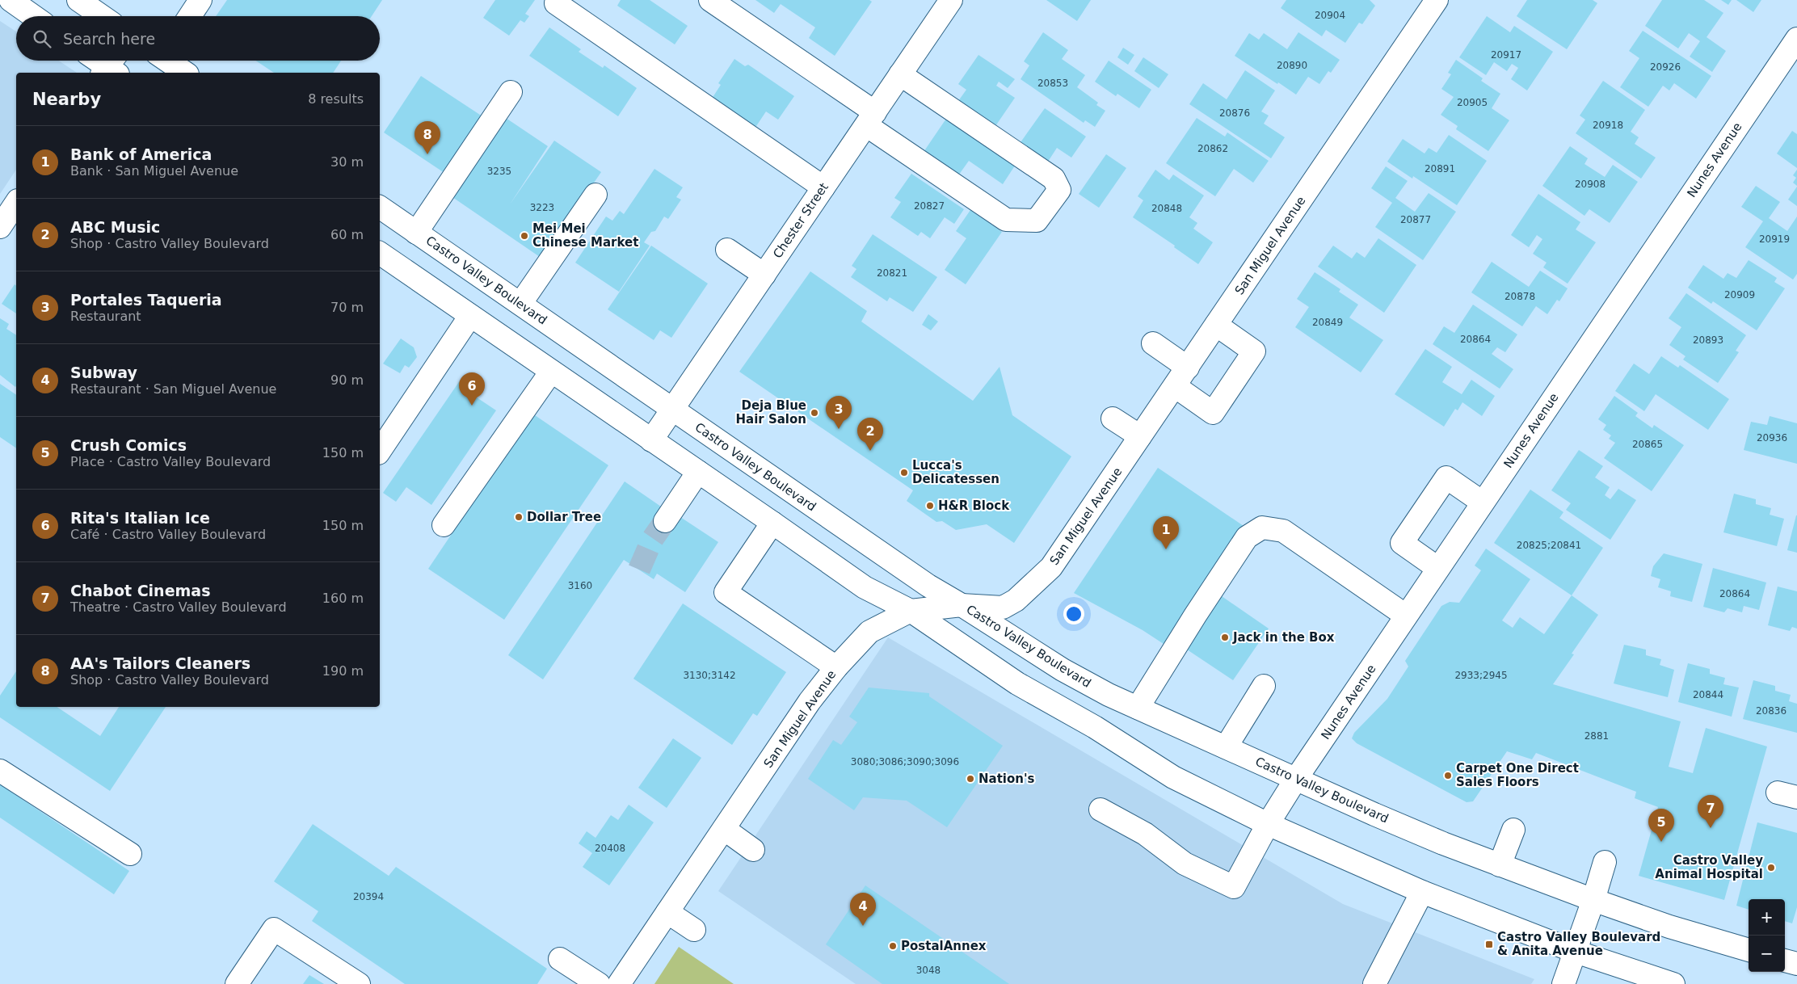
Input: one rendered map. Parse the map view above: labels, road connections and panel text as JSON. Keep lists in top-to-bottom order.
{
  "streets": {
    "main road": [
      "Nunes Avenue",
      "Chester Street",
      "San Miguel Avenue",
      "Castro Valley Boulevard"
    ]
  },
  "crossings": [
    ["Nunes Avenue", "Castro Valley Boulevard"],
    ["Chester Street", "Castro Valley Boulevard"],
    ["San Miguel Avenue", "Castro Valley Boulevard"]
  ],
  "places": {
    "other": [
      "Mei Mei Chinese Market",
      "Deja Blue Hair Salon",
      "Lucca's Delicatessen",
      "H&R Block",
      "Dollar Tree",
      "Jack in the Box",
      "Carpet One Direct Sales Floors",
      "Nation's",
      "Castro Valley Animal Hospital",
      "PostalAnnex"
    ],
    "transit": ["Castro Valley Boulevard & Anita Avenue"]
  },
  "house_numbers": [
    "20904",
    "20917",
    "20890",
    "20926",
    "20853",
    "20905",
    "20876",
    "20918",
    "20862",
    "20891",
    "3235",
    "20908",
    "20827",
    "3223",
    "20848",
    "20877",
    "20919",
    "20821",
    "20909",
    "20878",
    "20849",
    "20864",
    "20893",
    "20936",
    "20865",
    "20825;20841",
    "3160",
    "20864",
    "3130;3142",
    "2933;2945",
    "20844",
    "20836",
    "2881",
    "3080;3086;3090;3096",
    "20408",
    "20394",
    "3048"
  ],
  "page": {
    "search": "Search here",
    "heading": ["Nearby", "8 results"],
    "pins": [
      "8",
      "6",
      "3",
      "2",
      "1",
      "7",
      "5",
      "4"
    ],
    "list": [
      {
        "mark": "1",
        "name": "Bank of America",
        "note": "Bank · San Miguel Avenue",
        "value": "30 m"
      },
      {
        "mark": "2",
        "name": "ABC Music",
        "note": "Shop · Castro Valley Boulevard",
        "value": "60 m"
      },
      {
        "mark": "3",
        "name": "Portales Taqueria",
        "note": "Restaurant",
        "value": "70 m"
      },
      {
        "mark": "4",
        "name": "Subway",
        "note": "Restaurant · San Miguel Avenue",
        "value": "90 m"
      },
      {
        "mark": "5",
        "name": "Crush Comics",
        "note": "Place · Castro Valley Boulevard",
        "value": "150 m"
      },
      {
        "mark": "6",
        "name": "Rita's Italian Ice",
        "note": "Café · Castro Valley Boulevard",
        "value": "150 m"
      },
      {
        "mark": "7",
        "name": "Chabot Cinemas",
        "note": "Theatre · Castro Valley Boulevard",
        "value": "160 m"
      },
      {
        "mark": "8",
        "name": "AA's Tailors Cleaners",
        "note": "Shop · Castro Valley Boulevard",
        "value": "190 m"
      }
    ],
    "map_buttons": ["+", "−"]
  }
}
